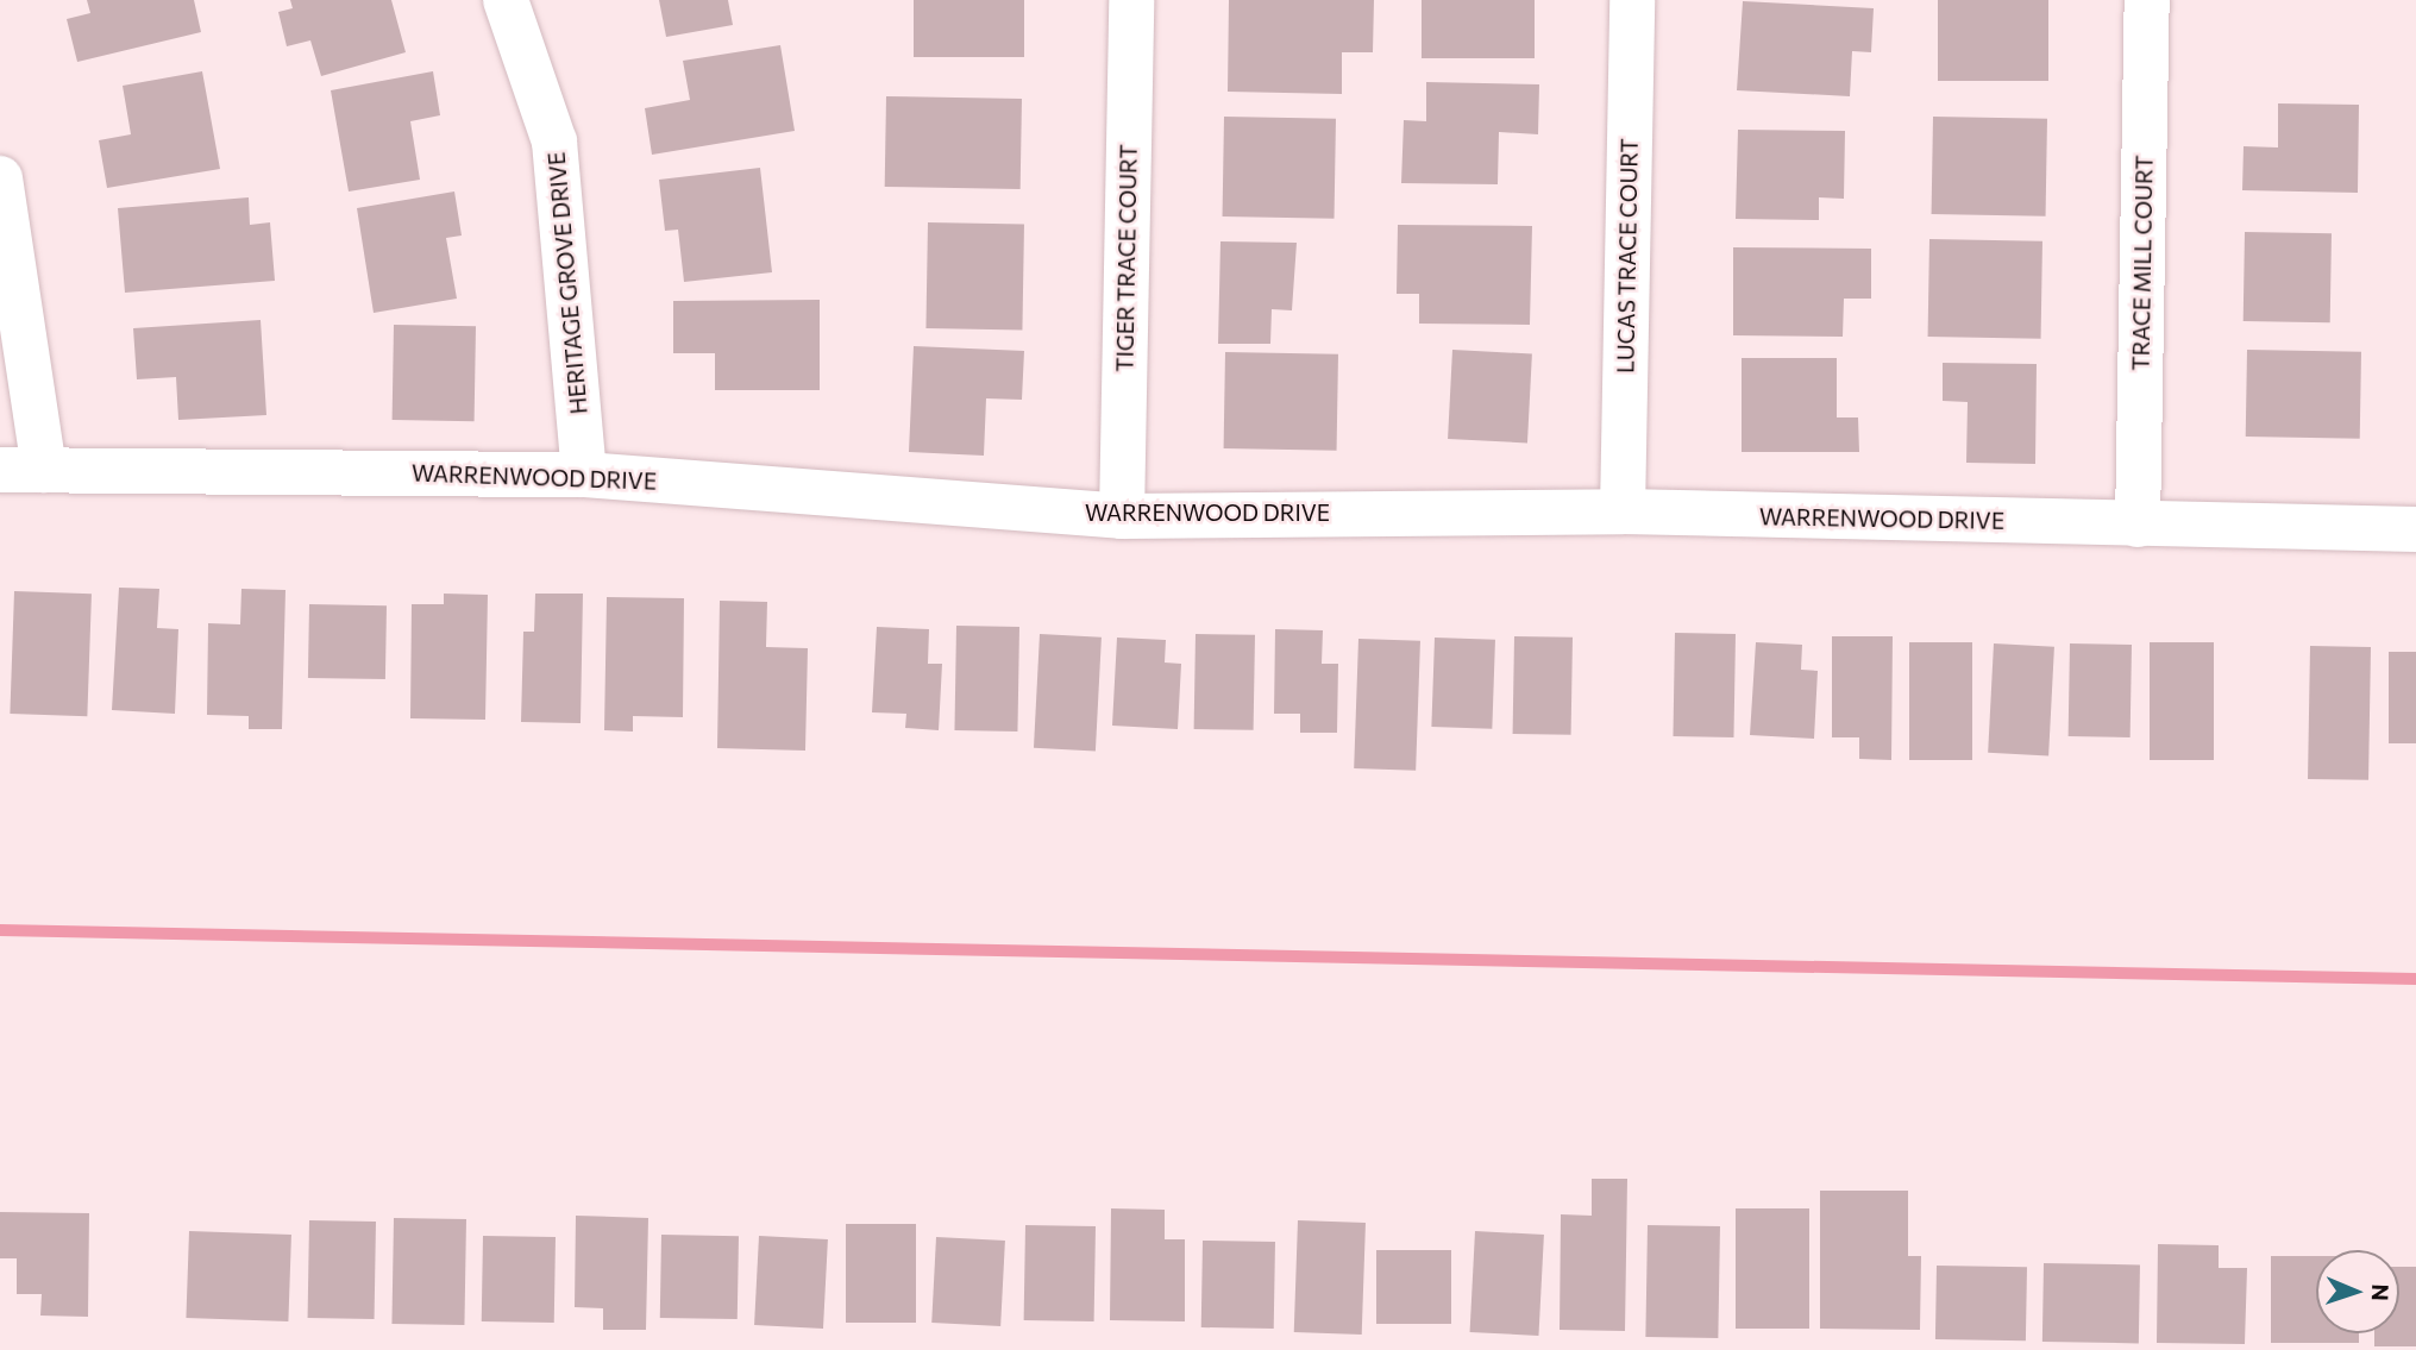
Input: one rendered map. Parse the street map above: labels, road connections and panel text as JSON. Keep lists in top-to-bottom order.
{
  "streets": {
    "street": [
      "LUCAS TRACE COURT",
      "TIGER TRACE COURT",
      "TRACE MILL COURT",
      "HERITAGE GROVE DRIVE",
      "WARRENWOOD DRIVE"
    ]
  },
  "crossings": [
    ["LUCAS TRACE COURT", "WARRENWOOD DRIVE"],
    ["TIGER TRACE COURT", "WARRENWOOD DRIVE"],
    ["TRACE MILL COURT", "WARRENWOOD DRIVE"],
    ["HERITAGE GROVE DRIVE", "WARRENWOOD DRIVE"]
  ],
  "north": "right"
}
